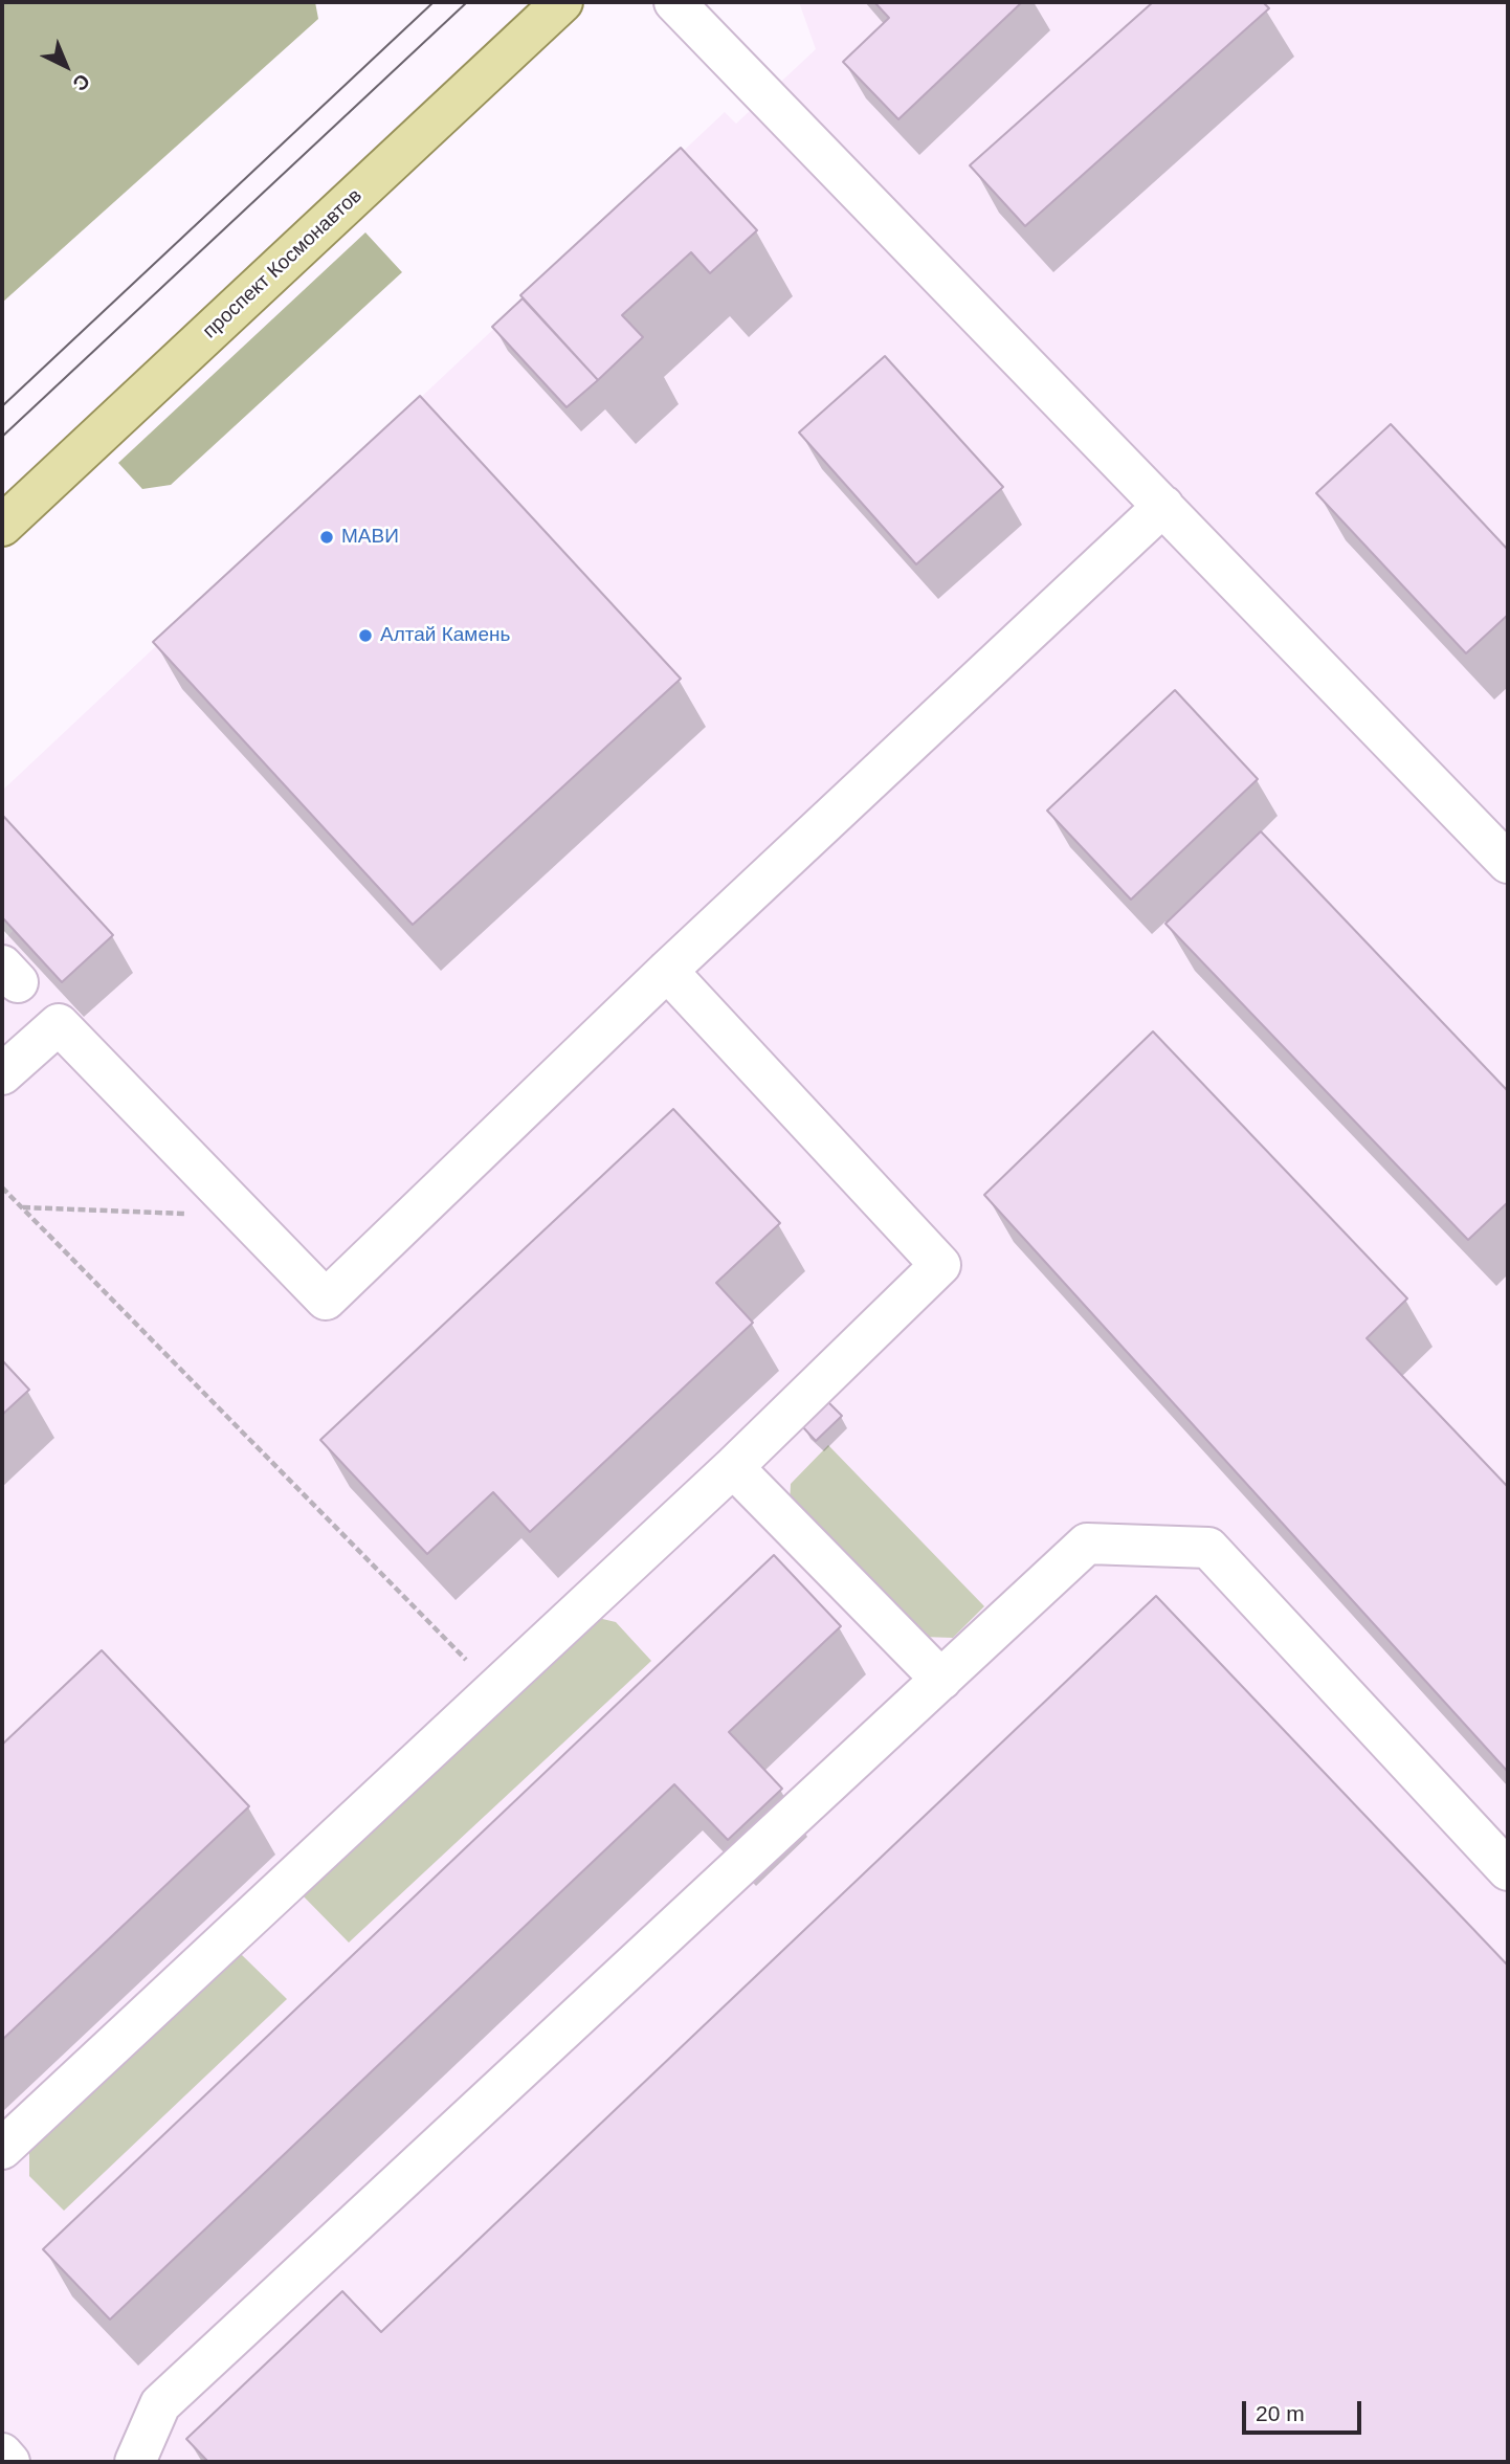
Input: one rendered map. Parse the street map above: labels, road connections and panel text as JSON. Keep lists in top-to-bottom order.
{
  "streets": {
    "main road": ["проспект Космонавтов"]
  },
  "places": ["МАВИ", "Алтай Камень"],
  "scale_bar": "20 m",
  "north": "bottom right"
}
